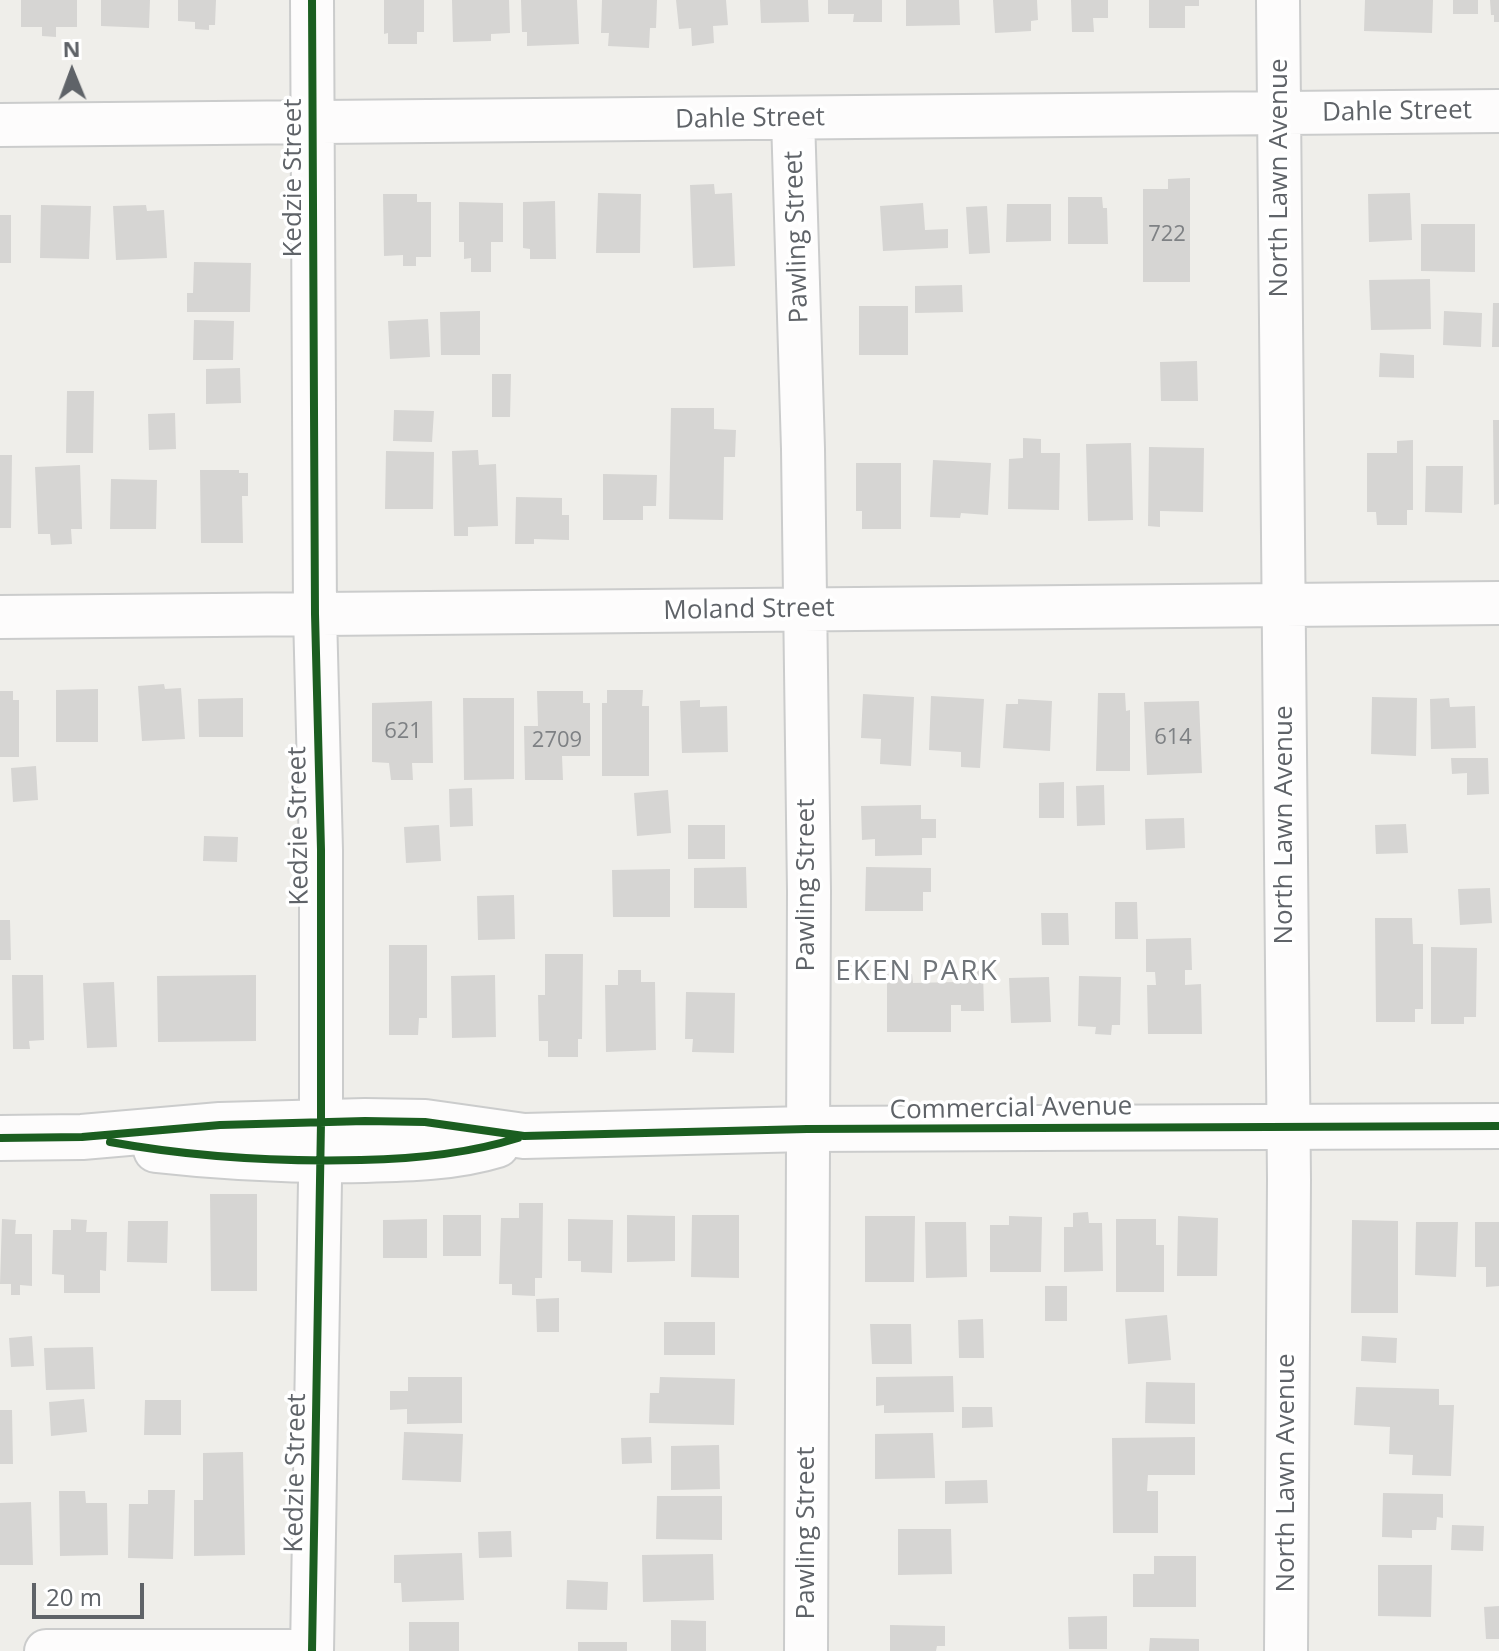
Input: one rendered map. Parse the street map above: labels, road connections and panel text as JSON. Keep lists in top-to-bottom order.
{
  "streets": {
    "street": [
      "Dahle Street",
      "Kedzie Street",
      "North Lawn Avenue",
      "Pawling Street",
      "Moland Street",
      "Commercial Avenue"
    ]
  },
  "crossings": [
    ["Dahle Street", "Kedzie Street"],
    ["Dahle Street", "North Lawn Avenue"],
    ["Dahle Street", "Pawling Street"],
    ["Kedzie Street", "Moland Street"],
    ["Kedzie Street", "Commercial Avenue"],
    ["North Lawn Avenue", "Moland Street"],
    ["North Lawn Avenue", "Commercial Avenue"],
    ["Pawling Street", "Moland Street"],
    ["Pawling Street", "Commercial Avenue"]
  ],
  "districts": ["EKEN PARK"],
  "house_numbers": [
    "722",
    "621",
    "614",
    "2709"
  ],
  "scale_bar": "20 m",
  "north": "top"
}
